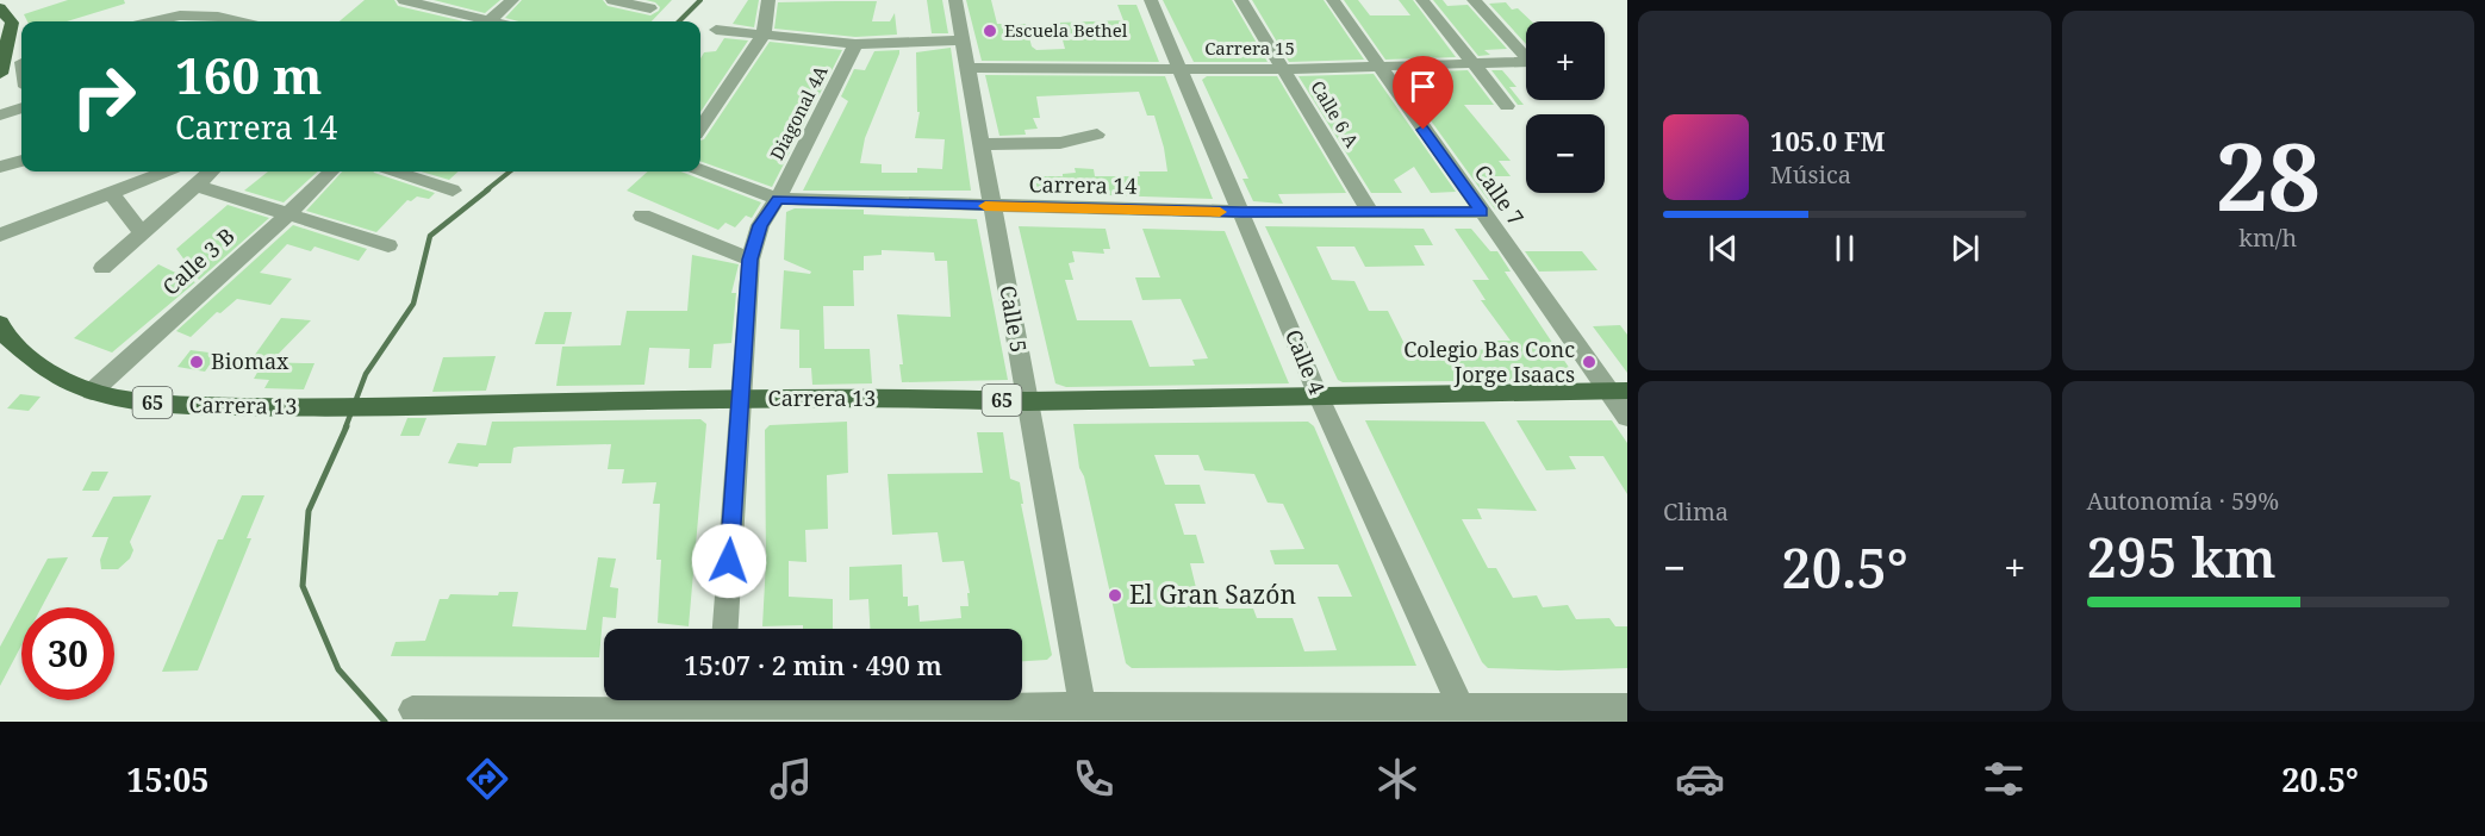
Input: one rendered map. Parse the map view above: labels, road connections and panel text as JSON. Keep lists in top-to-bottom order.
{
  "streets": {
    "main road": ["Carrera 13", "65"],
    "street": [
      "Carrera 15",
      "Diagonal 4A",
      "Calle 6 A",
      "Carrera 14",
      "Calle 7",
      "Calle 3 B",
      "Calle 5",
      "Calle 4"
    ]
  },
  "crossings": [
    ["Carrera 15", "Calle 6 A"],
    ["Carrera 15", "Calle 7"],
    ["Carrera 15", "Calle 5"],
    ["Carrera 15", "Calle 4"],
    ["Diagonal 4A", "Carrera 14"],
    ["Calle 6 A", "Carrera 14"],
    ["Carrera 14", "Calle 7"],
    ["Carrera 14", "Calle 5"],
    ["Carrera 14", "Calle 4"],
    ["Calle 7", "Carrera 13"],
    ["Calle 3 B", "Carrera 13"],
    ["Calle 5", "Carrera 13"],
    ["Calle 4", "Carrera 13"]
  ],
  "places": [
    "Escuela Bethel",
    "Biomax",
    "Colegio Bas Conc Jorge Isaacs",
    "El Gran Sazón"
  ],
  "page": {
    "tile": [
      ["28", "km/h"],
      "Clima",
      ["Autonomía · 59%", "295 km"]
    ],
    "map_buttons": ["+", "−"],
    "turn": ["160 m", "Carrera 14"],
    "song": ["105.0 FM", "Música"],
    "heat": ["−", "20.5°", "+"],
    "limit": "30",
    "trip": "15:07 · 2 min · 490 m",
    "tabs": ["15:05", "20.5°"]
  }
}
